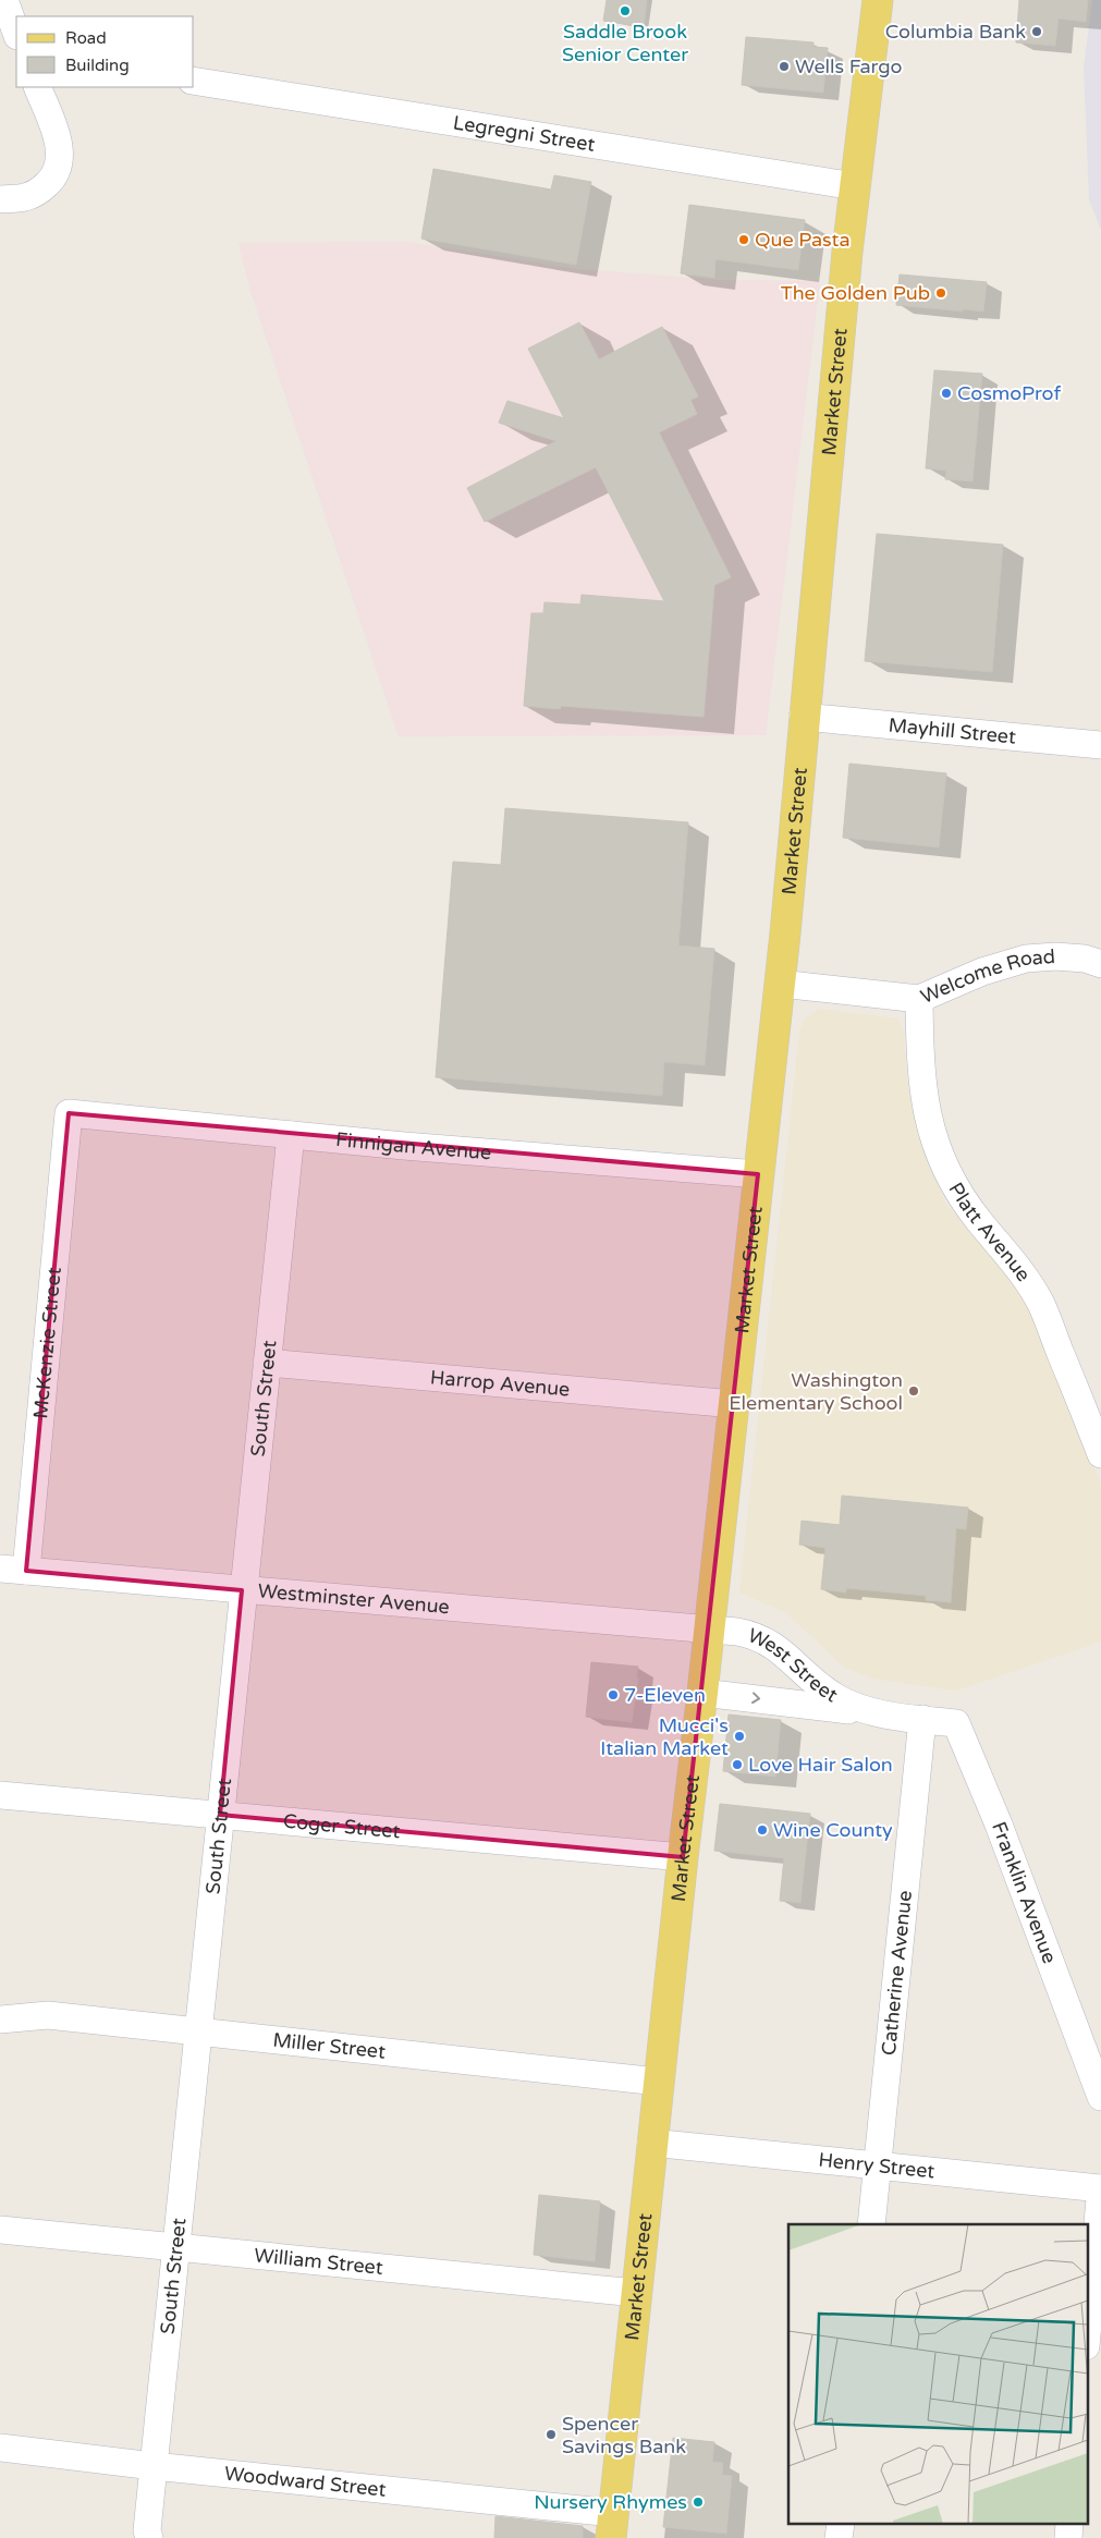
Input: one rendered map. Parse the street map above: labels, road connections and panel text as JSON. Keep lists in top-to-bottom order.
{
  "streets": {
    "main road": ["Market Street"],
    "street": [
      "Legregni Street",
      "Mayhill Street",
      "Welcome Road",
      "Finnigan Avenue",
      "Platt Avenue",
      "McKenzie Street",
      "Harrop Avenue",
      "South Street",
      "Westminster Avenue",
      "West Street",
      "Coger Street",
      "Franklin Avenue",
      "Catherine Avenue",
      "Miller Street",
      "Henry Street",
      "William Street",
      "Woodward Street"
    ]
  },
  "crossings": [
    ["Legregni Street", "Market Street"],
    ["Market Street", "Mayhill Street"],
    ["Market Street", "Welcome Road"],
    ["Market Street", "Finnigan Avenue"],
    ["Market Street", "Harrop Avenue"],
    ["Market Street", "Westminster Avenue"],
    ["Market Street", "West Street"],
    ["Market Street", "Coger Street"],
    ["Market Street", "Miller Street"],
    ["Market Street", "Henry Street"],
    ["Market Street", "William Street"],
    ["Market Street", "Woodward Street"],
    ["Welcome Road", "Platt Avenue"],
    ["Finnigan Avenue", "McKenzie Street"],
    ["Finnigan Avenue", "South Street"],
    ["McKenzie Street", "Westminster Avenue"],
    ["Harrop Avenue", "South Street"],
    ["South Street", "Westminster Avenue"],
    ["South Street", "Coger Street"],
    ["South Street", "Miller Street"],
    ["South Street", "William Street"],
    ["South Street", "Woodward Street"],
    ["Westminster Avenue", "West Street"],
    ["West Street", "Franklin Avenue"],
    ["West Street", "Catherine Avenue"],
    ["Franklin Avenue", "Catherine Avenue"],
    ["Catherine Avenue", "Henry Street"]
  ],
  "places": [
    "Saddle Brook Senior Center",
    "Columbia Bank",
    "Wells Fargo",
    "Que Pasta",
    "The Golden Pub",
    "CosmoProf",
    "Washington Elementary School",
    "7-Eleven",
    "Mucci's Italian Market",
    "Love Hair Salon",
    "Wine County",
    "Spencer Savings Bank",
    "Nursery Rhymes"
  ],
  "legend": ["Road", "Building"]
}
